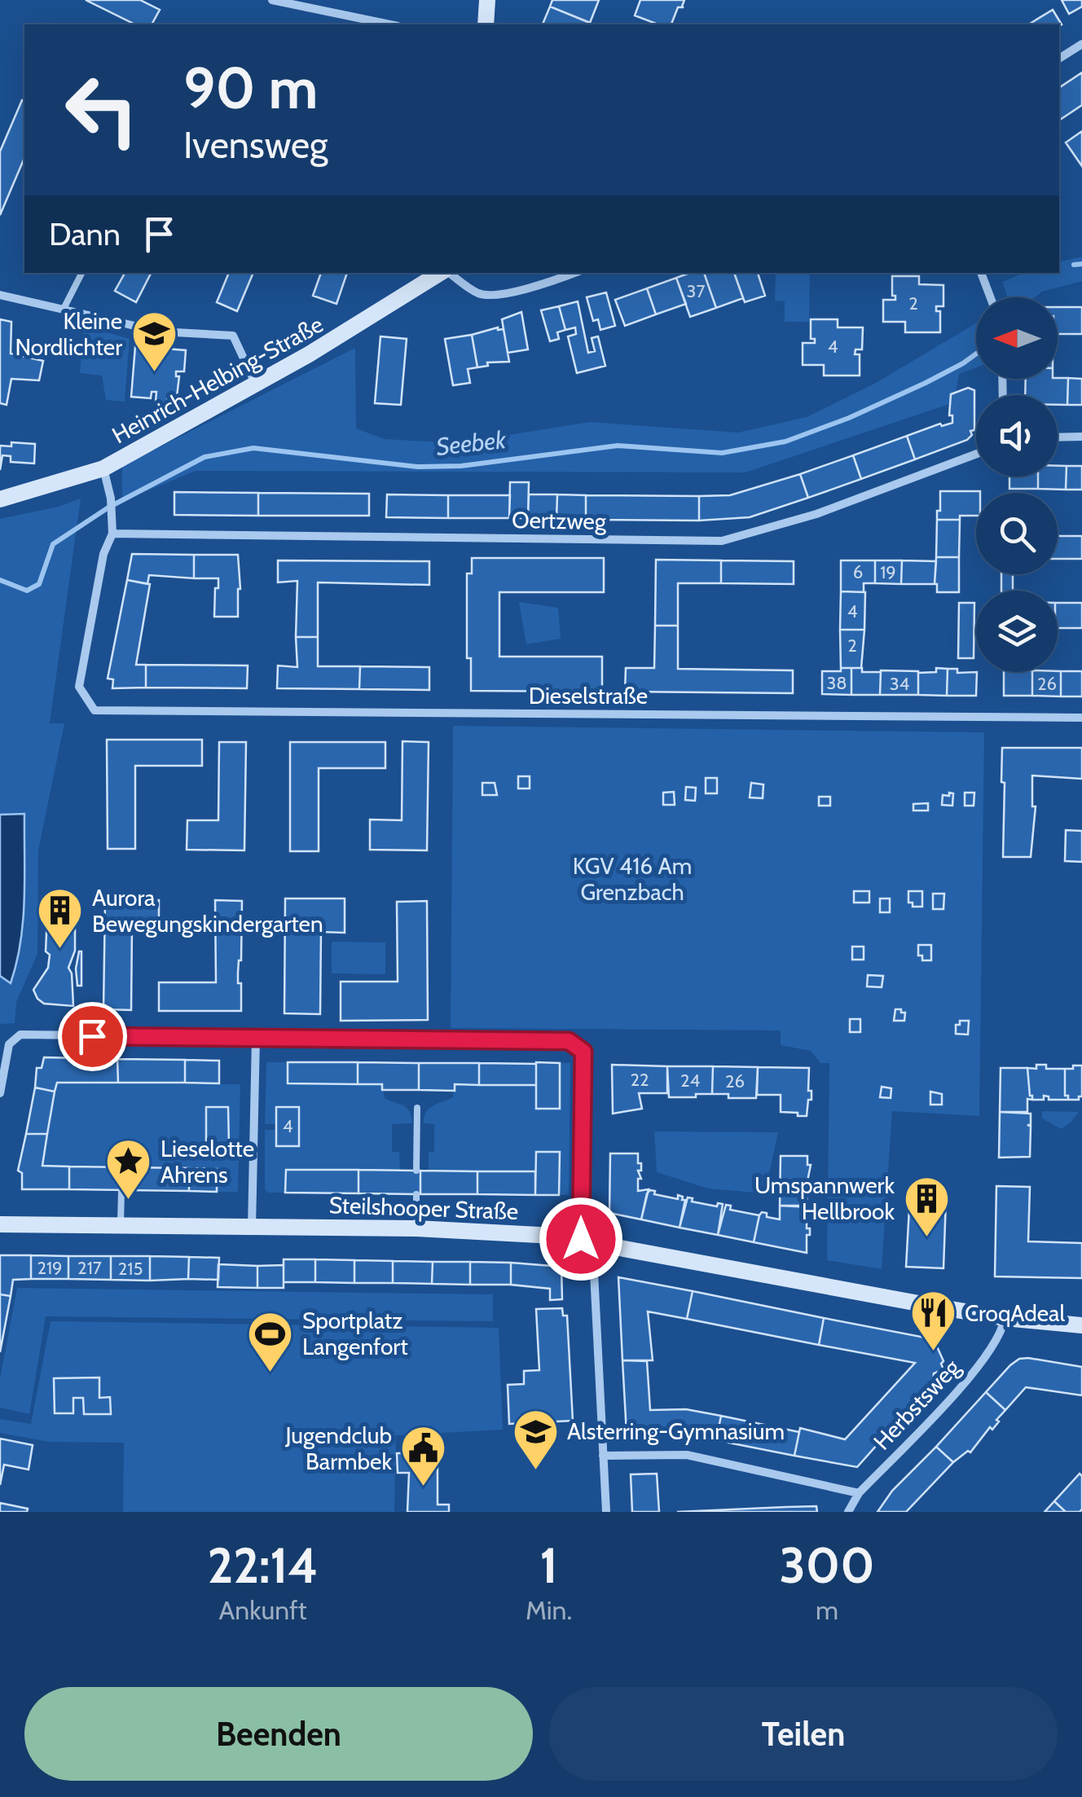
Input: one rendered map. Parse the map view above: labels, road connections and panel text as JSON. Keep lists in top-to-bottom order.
{
  "streets": {
    "street": [
      "Heinrich-Helbing-Straße",
      "Oertzweg",
      "Dieselstraße",
      "Steilshooper Straße",
      "Herbstsweg"
    ]
  },
  "crossings": [
    ["Oertzweg", "Dieselstraße"],
    ["Steilshooper Straße", "Herbstsweg"]
  ],
  "water": ["Seebek"],
  "parks": ["KGV 416 Am Grenzbach"],
  "places": {
    "school or university": ["Kleine Nordlichter", "Alsterring-Gymnasium"],
    "building": ["Aurora Bewegungskindergarten", "Umspannwerk Hellbrook"],
    "place": ["Lieselotte Ahrens"],
    "restaurant": ["CroqAdeal"],
    "sports": ["Sportplatz Langenfort"],
    "public building": ["Jugendclub Barmbek"]
  },
  "house_numbers": [
    "37",
    "2",
    "4",
    "6",
    "19",
    "4",
    "2",
    "38",
    "34",
    "26",
    "22",
    "24",
    "26",
    "4",
    "219",
    "217",
    "215"
  ],
  "north": "left",
  "page": {
    "turn": ["90 m", "Ivensweg"],
    "then": "Dann",
    "eta": [
      "22:14",
      "Ankunft",
      "1",
      "Min.",
      "300",
      "m"
    ],
    "buttons": ["Beenden", "Teilen"]
  }
}
